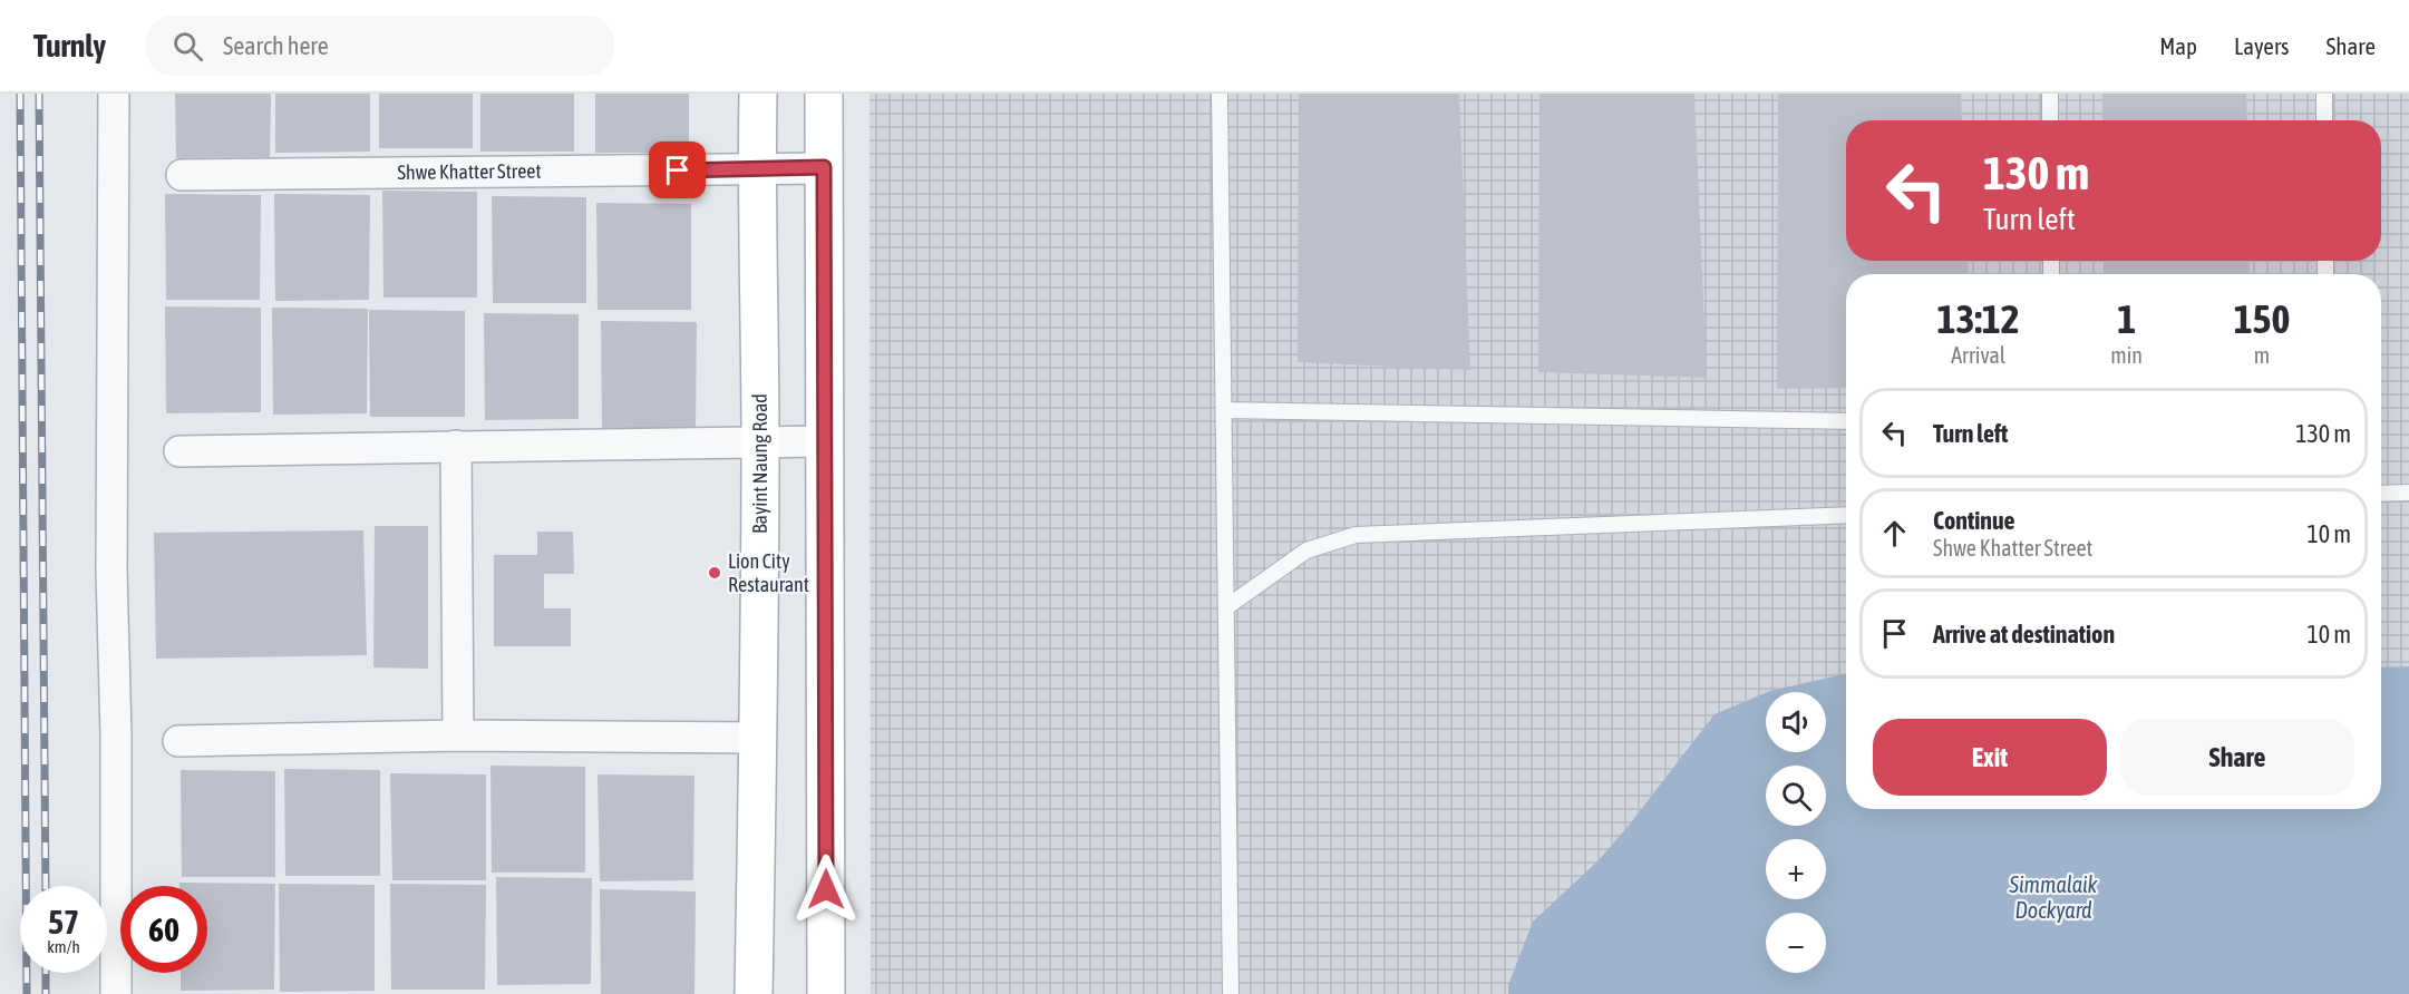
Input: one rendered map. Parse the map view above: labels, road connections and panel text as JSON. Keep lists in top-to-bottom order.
{
  "streets": {
    "main road": ["Bayint Naung Road"],
    "street": ["Shwe Khatter Street"]
  },
  "crossings": [
    ["Shwe Khatter Street", "Bayint Naung Road"]
  ],
  "water": ["Simmalaik Dockyard"],
  "places": ["Lion City Restaurant"],
  "page": {
    "header": "Turnly",
    "search": "Search here",
    "nav": ["Map", "Layers", "Share"],
    "turn": ["130 m", "Turn left"],
    "eta": [
      "13:12",
      "Arrival",
      "1",
      "min",
      "150",
      "m"
    ],
    "list": [
      {
        "name": "Turn left",
        "value": "130 m"
      },
      {
        "name": "Continue",
        "note": "Shwe Khatter Street",
        "value": "10 m"
      },
      {
        "name": "Arrive at destination",
        "value": "10 m"
      }
    ],
    "map_buttons": ["+", "−"],
    "buttons": ["Exit", "Share"],
    "speed": "57 km/h",
    "limit": "60"
  }
}
